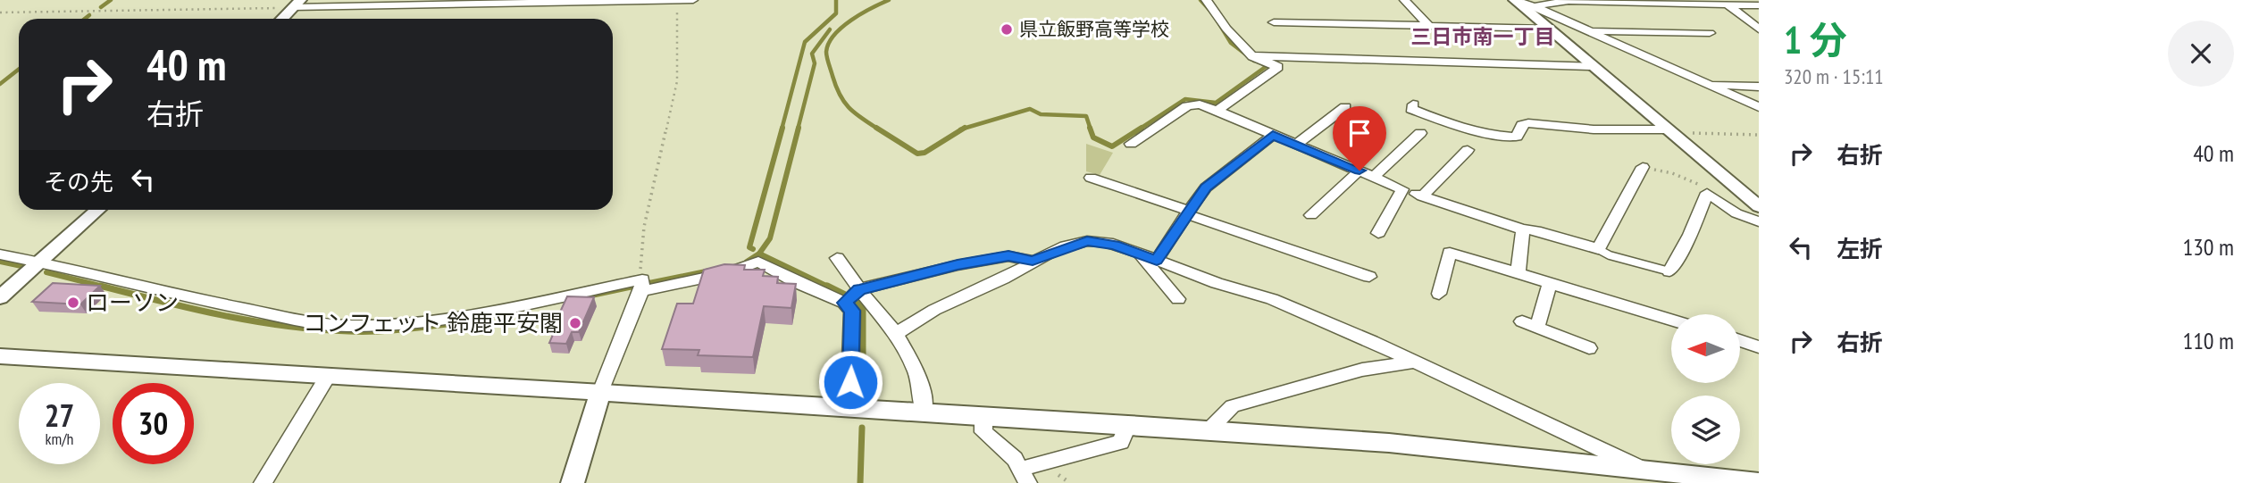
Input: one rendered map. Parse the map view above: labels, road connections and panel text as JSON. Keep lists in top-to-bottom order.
{
  "districts": ["三日市南一丁目"],
  "places": ["県立飯野高等学校", "ローソン", "コンフェット 鈴鹿平安閣"],
  "north": "left",
  "page": {
    "heading": ["1 分", "320 m · 15:11"],
    "turn": ["40 m", "右折"],
    "list": [
      {
        "name": "右折",
        "value": "40 m"
      },
      {
        "name": "左折",
        "value": "130 m"
      },
      {
        "name": "右折",
        "value": "110 m"
      }
    ],
    "then": "その先",
    "speed": "27 km/h",
    "limit": "30"
  }
}
